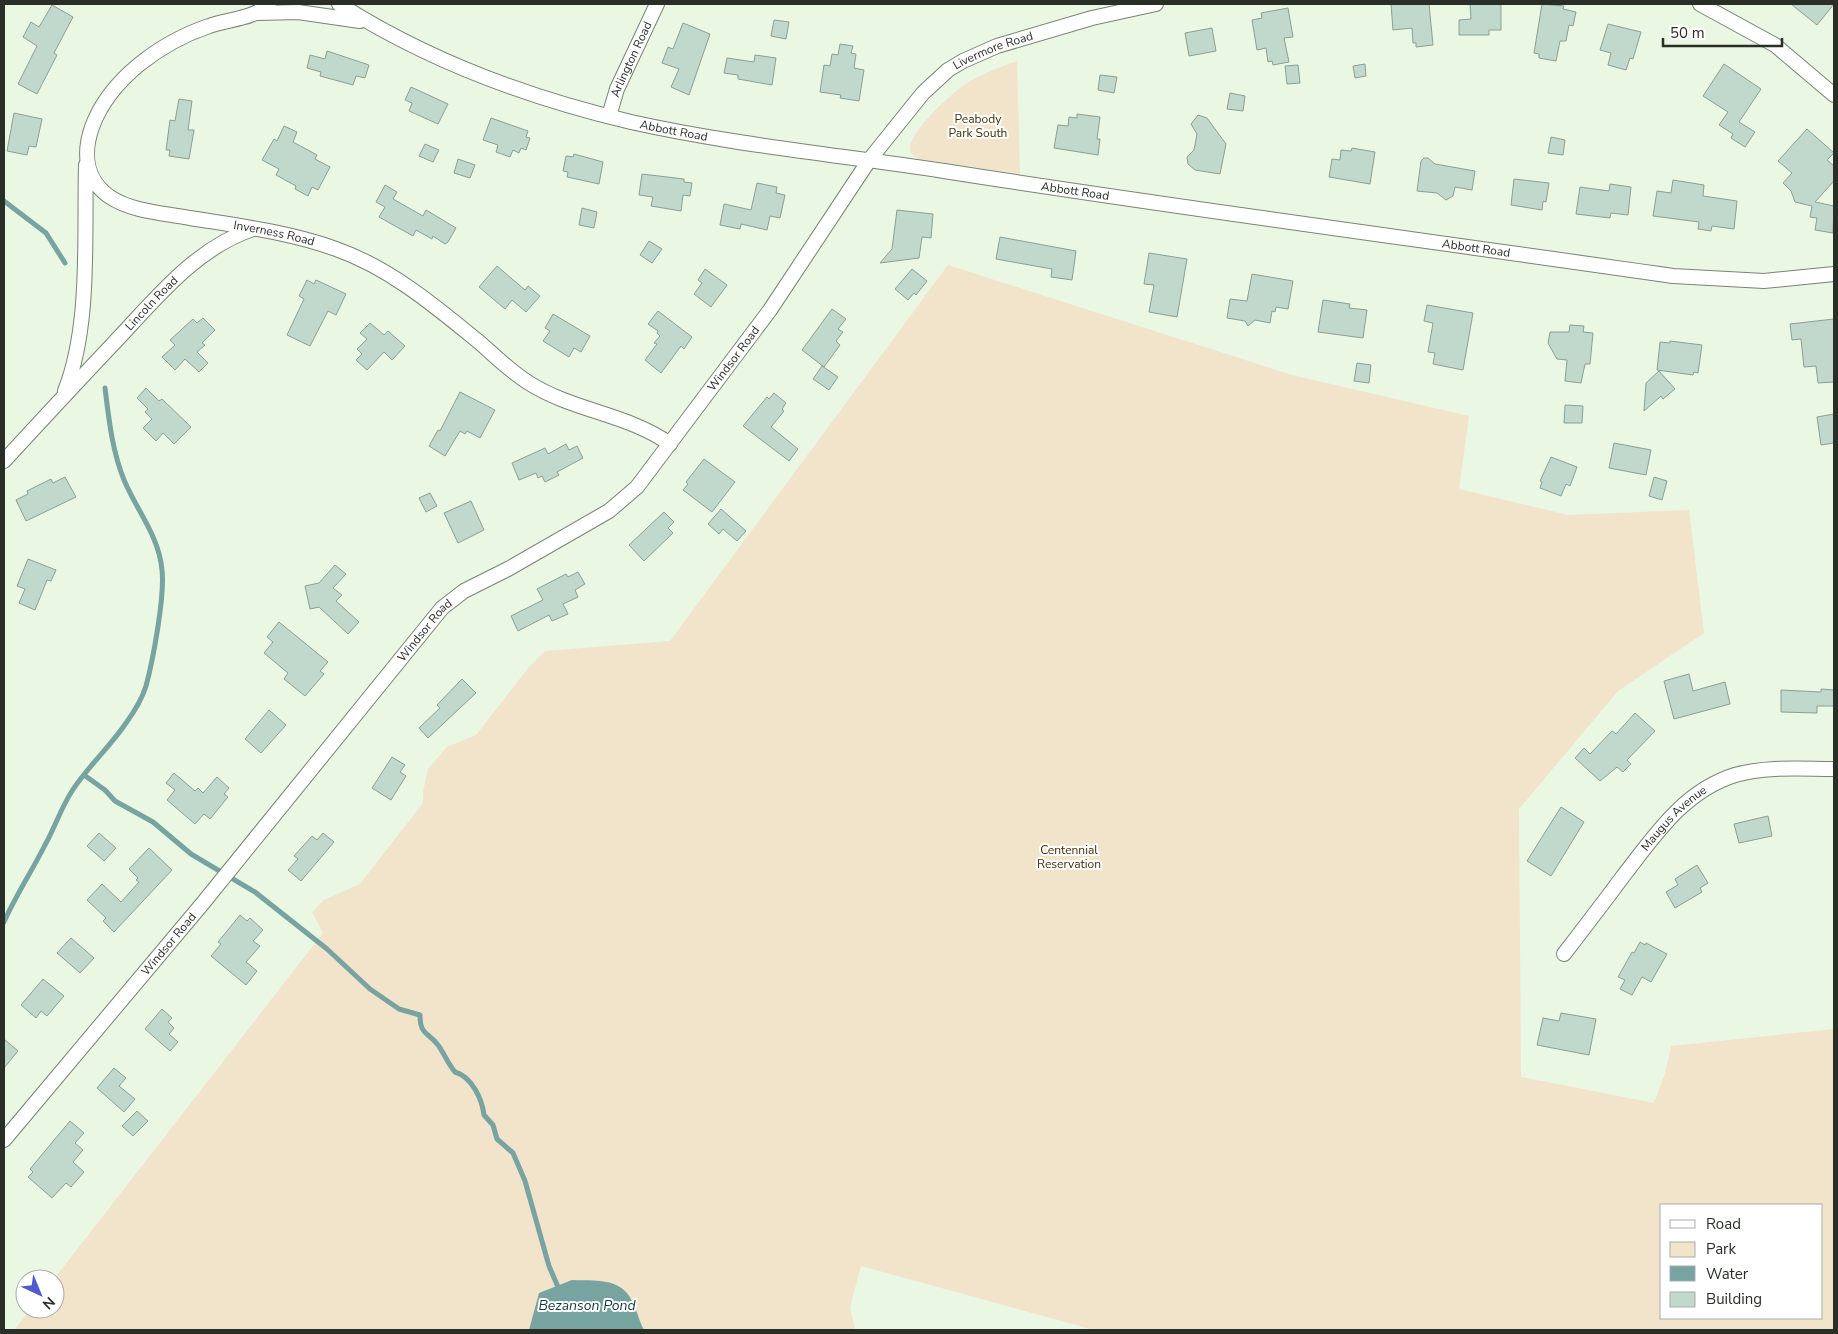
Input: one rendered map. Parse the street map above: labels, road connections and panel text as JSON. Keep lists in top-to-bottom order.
{
  "streets": {
    "street": [
      "Livermore Road",
      "Arlington Road",
      "Abbott Road",
      "Inverness Road",
      "Lincoln Road",
      "Windsor Road",
      "Maugus Avenue"
    ]
  },
  "crossings": [
    ["Livermore Road", "Abbott Road"],
    ["Livermore Road", "Windsor Road"],
    ["Arlington Road", "Abbott Road"],
    ["Abbott Road", "Windsor Road"],
    ["Inverness Road", "Lincoln Road"],
    ["Inverness Road", "Windsor Road"]
  ],
  "water": ["Bezanson Pond"],
  "parks": ["Peabody Park South", "Centennial Reservation"],
  "legend": [
    "Road",
    "Park",
    "Water",
    "Building"
  ],
  "scale_bar": "50 m",
  "north": "bottom right"
}
